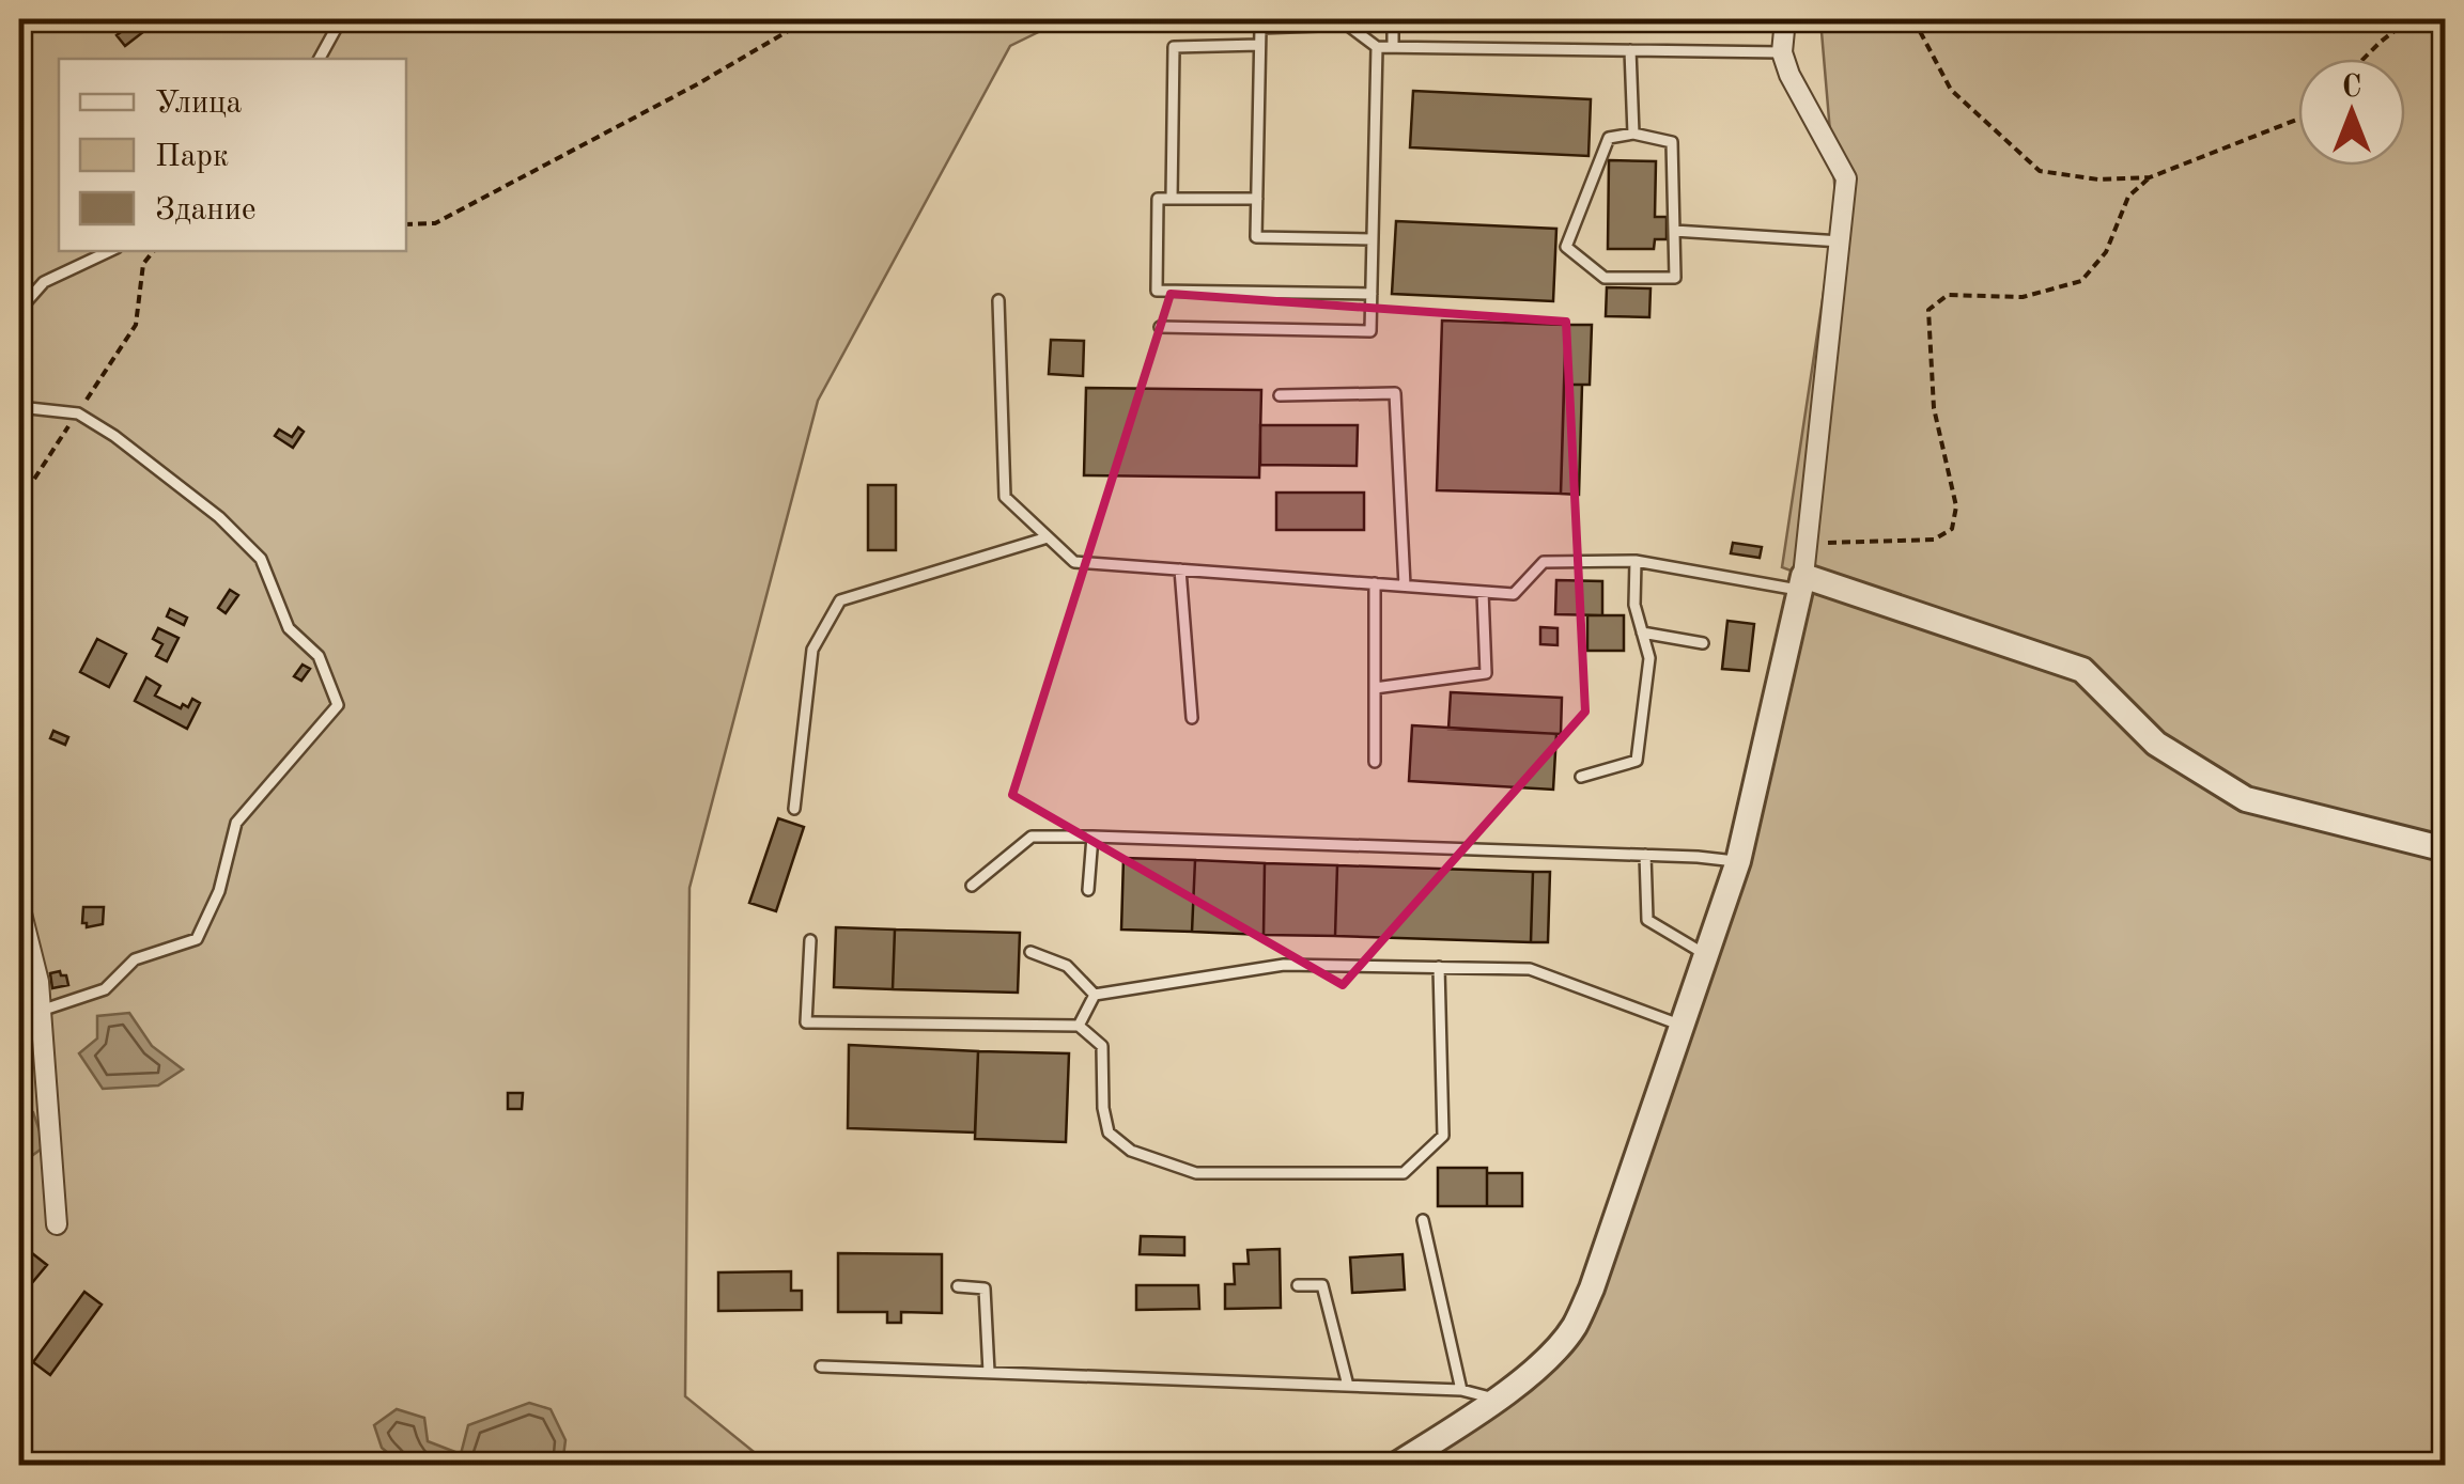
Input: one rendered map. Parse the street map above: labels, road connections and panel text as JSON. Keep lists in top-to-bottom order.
{
  "legend": ["Улица", "Парк", "Здание"],
  "north": "top"
}
